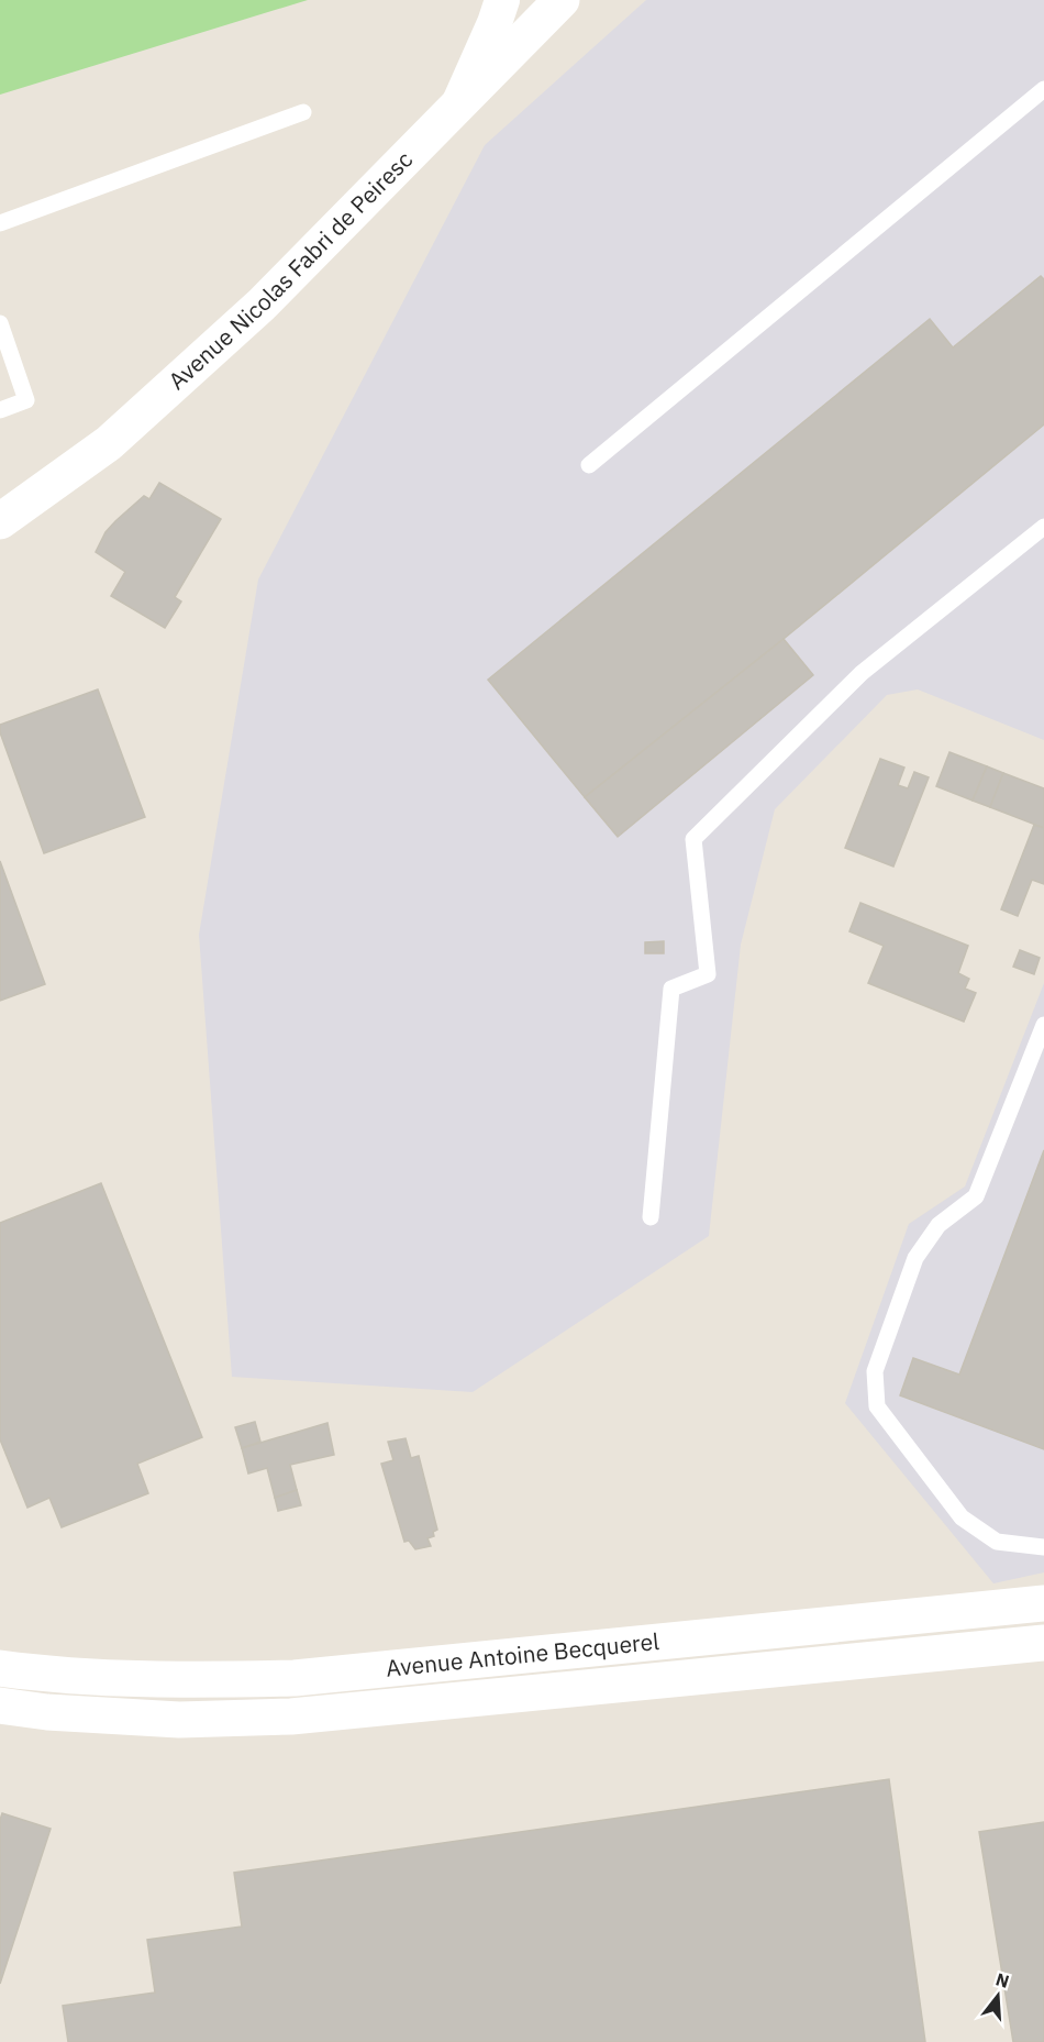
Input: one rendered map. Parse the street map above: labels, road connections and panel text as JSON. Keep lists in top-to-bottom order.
{
  "streets": {
    "main road": ["Avenue Nicolas Fabri de Peiresc", "Avenue Antoine Becquerel"]
  },
  "north": "top"
}
